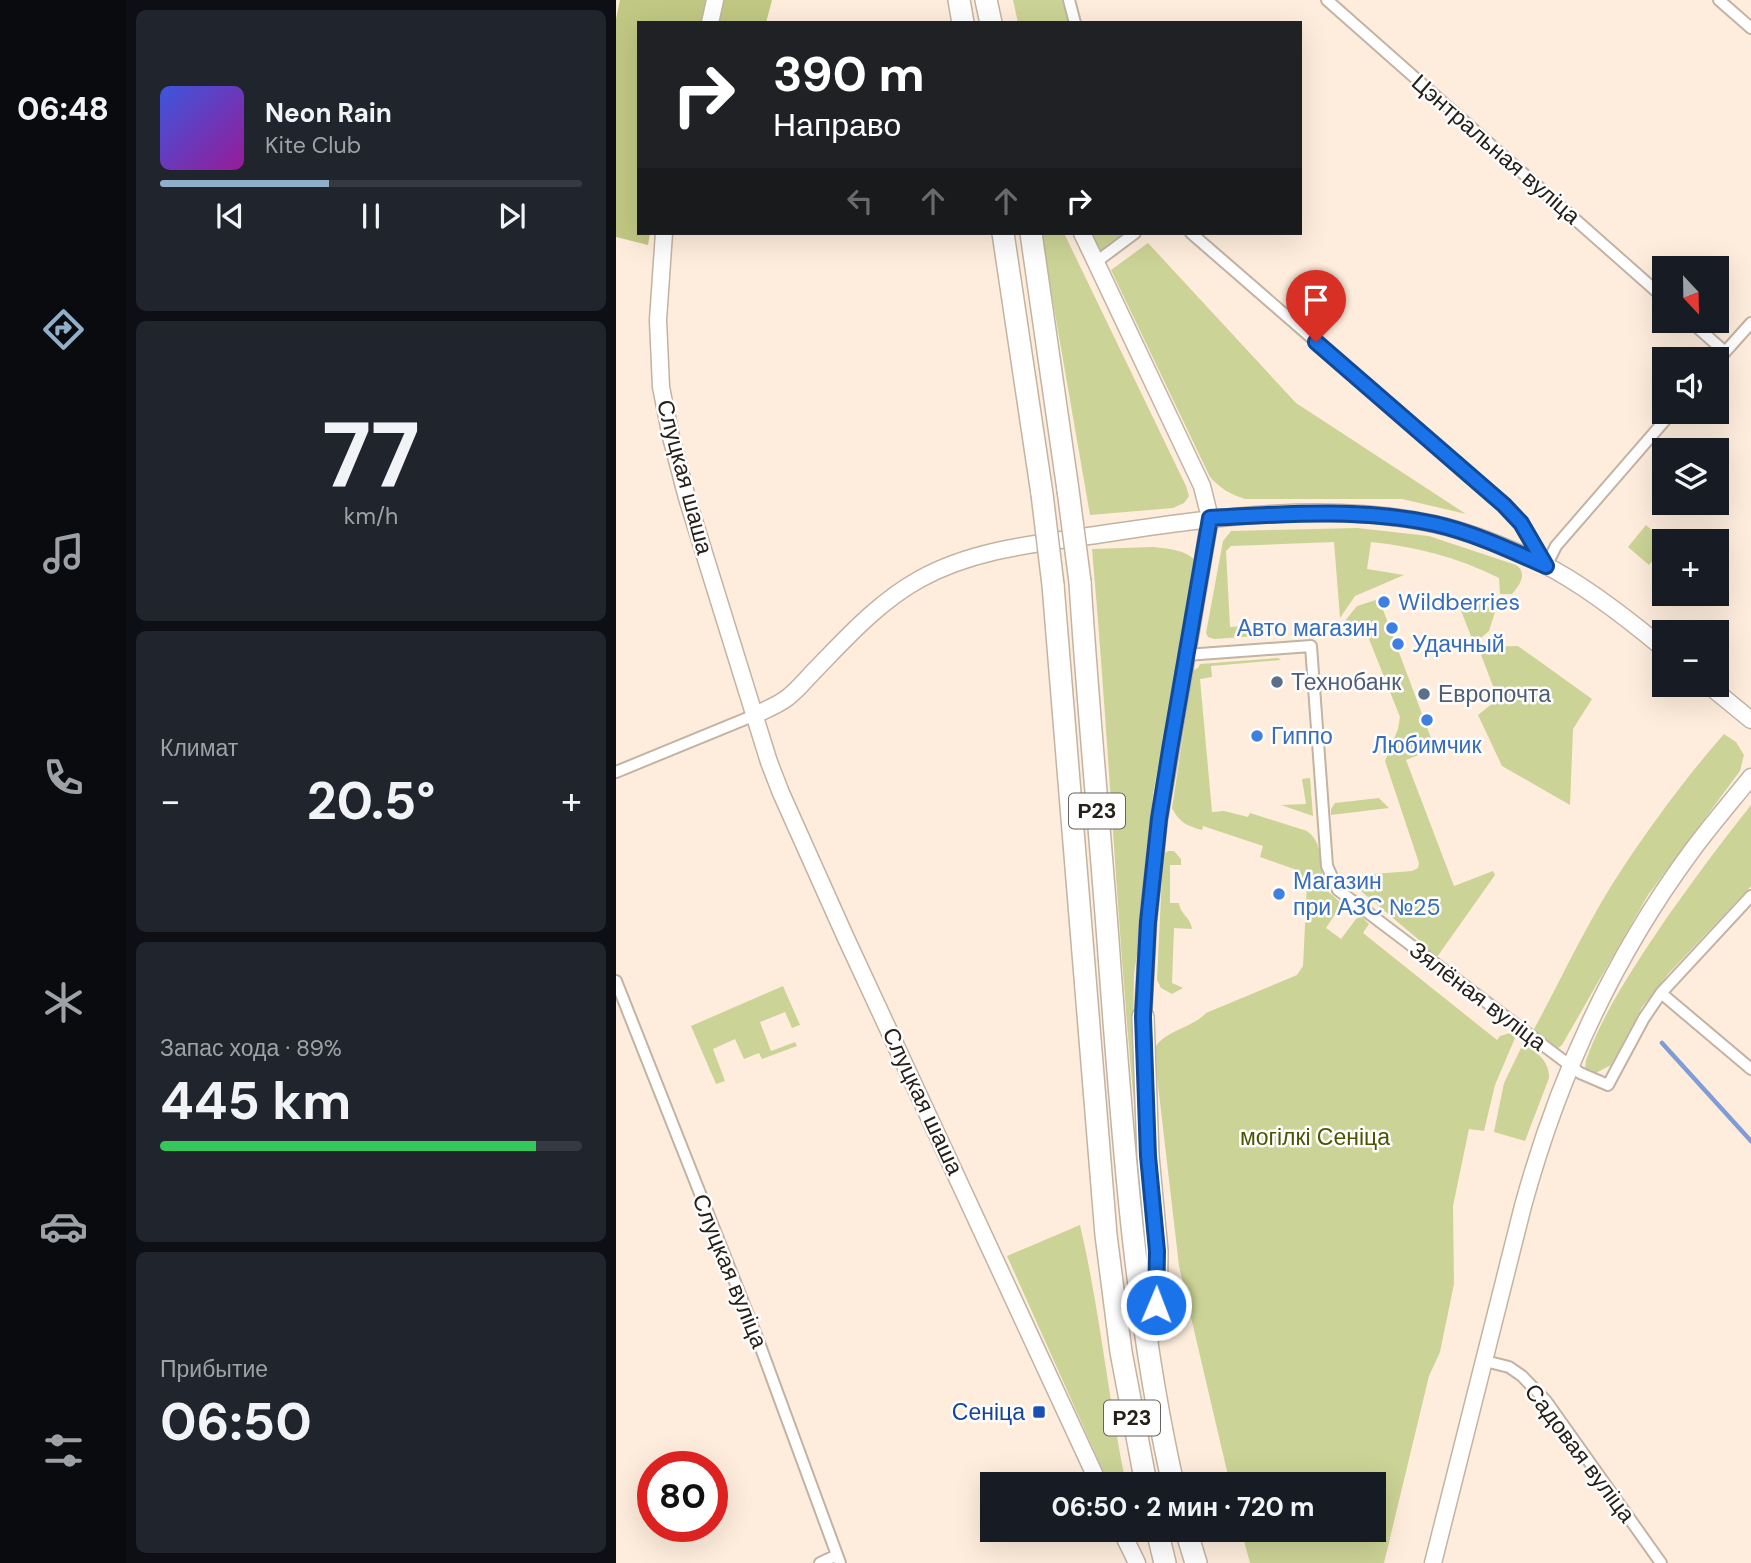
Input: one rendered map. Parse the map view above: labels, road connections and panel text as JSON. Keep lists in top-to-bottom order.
{
  "streets": {
    "highway": ["Р23"],
    "street": [
      "Цэнтральная вуліца",
      "Слуцкая шаша",
      "Зялёная вуліца",
      "Слуцкая вуліца",
      "Садовая вуліца"
    ]
  },
  "parks": ["могілкі Сеніца"],
  "places": {
    "other": [
      "Wildberries",
      "Авто магазин",
      "Удачный",
      "Технобанк",
      "Европочта",
      "Любимчик",
      "Гиппо",
      "Магазин при АЗС №25"
    ],
    "transit": ["Сеніца"]
  },
  "north": "bottom",
  "page": {
    "tabs": "06:48",
    "turn": ["390 m", "Направо"],
    "song": ["Neon Rain", "Kite Club"],
    "map_buttons": ["+", "−"],
    "tile": [
      ["77", "km/h"],
      "Климат",
      ["Запас хода · 89%", "445 km"],
      ["Прибытие", "06:50"]
    ],
    "heat": ["−", "20.5°", "+"],
    "limit": "80",
    "trip": "06:50 · 2 мин · 720 m"
  }
}
